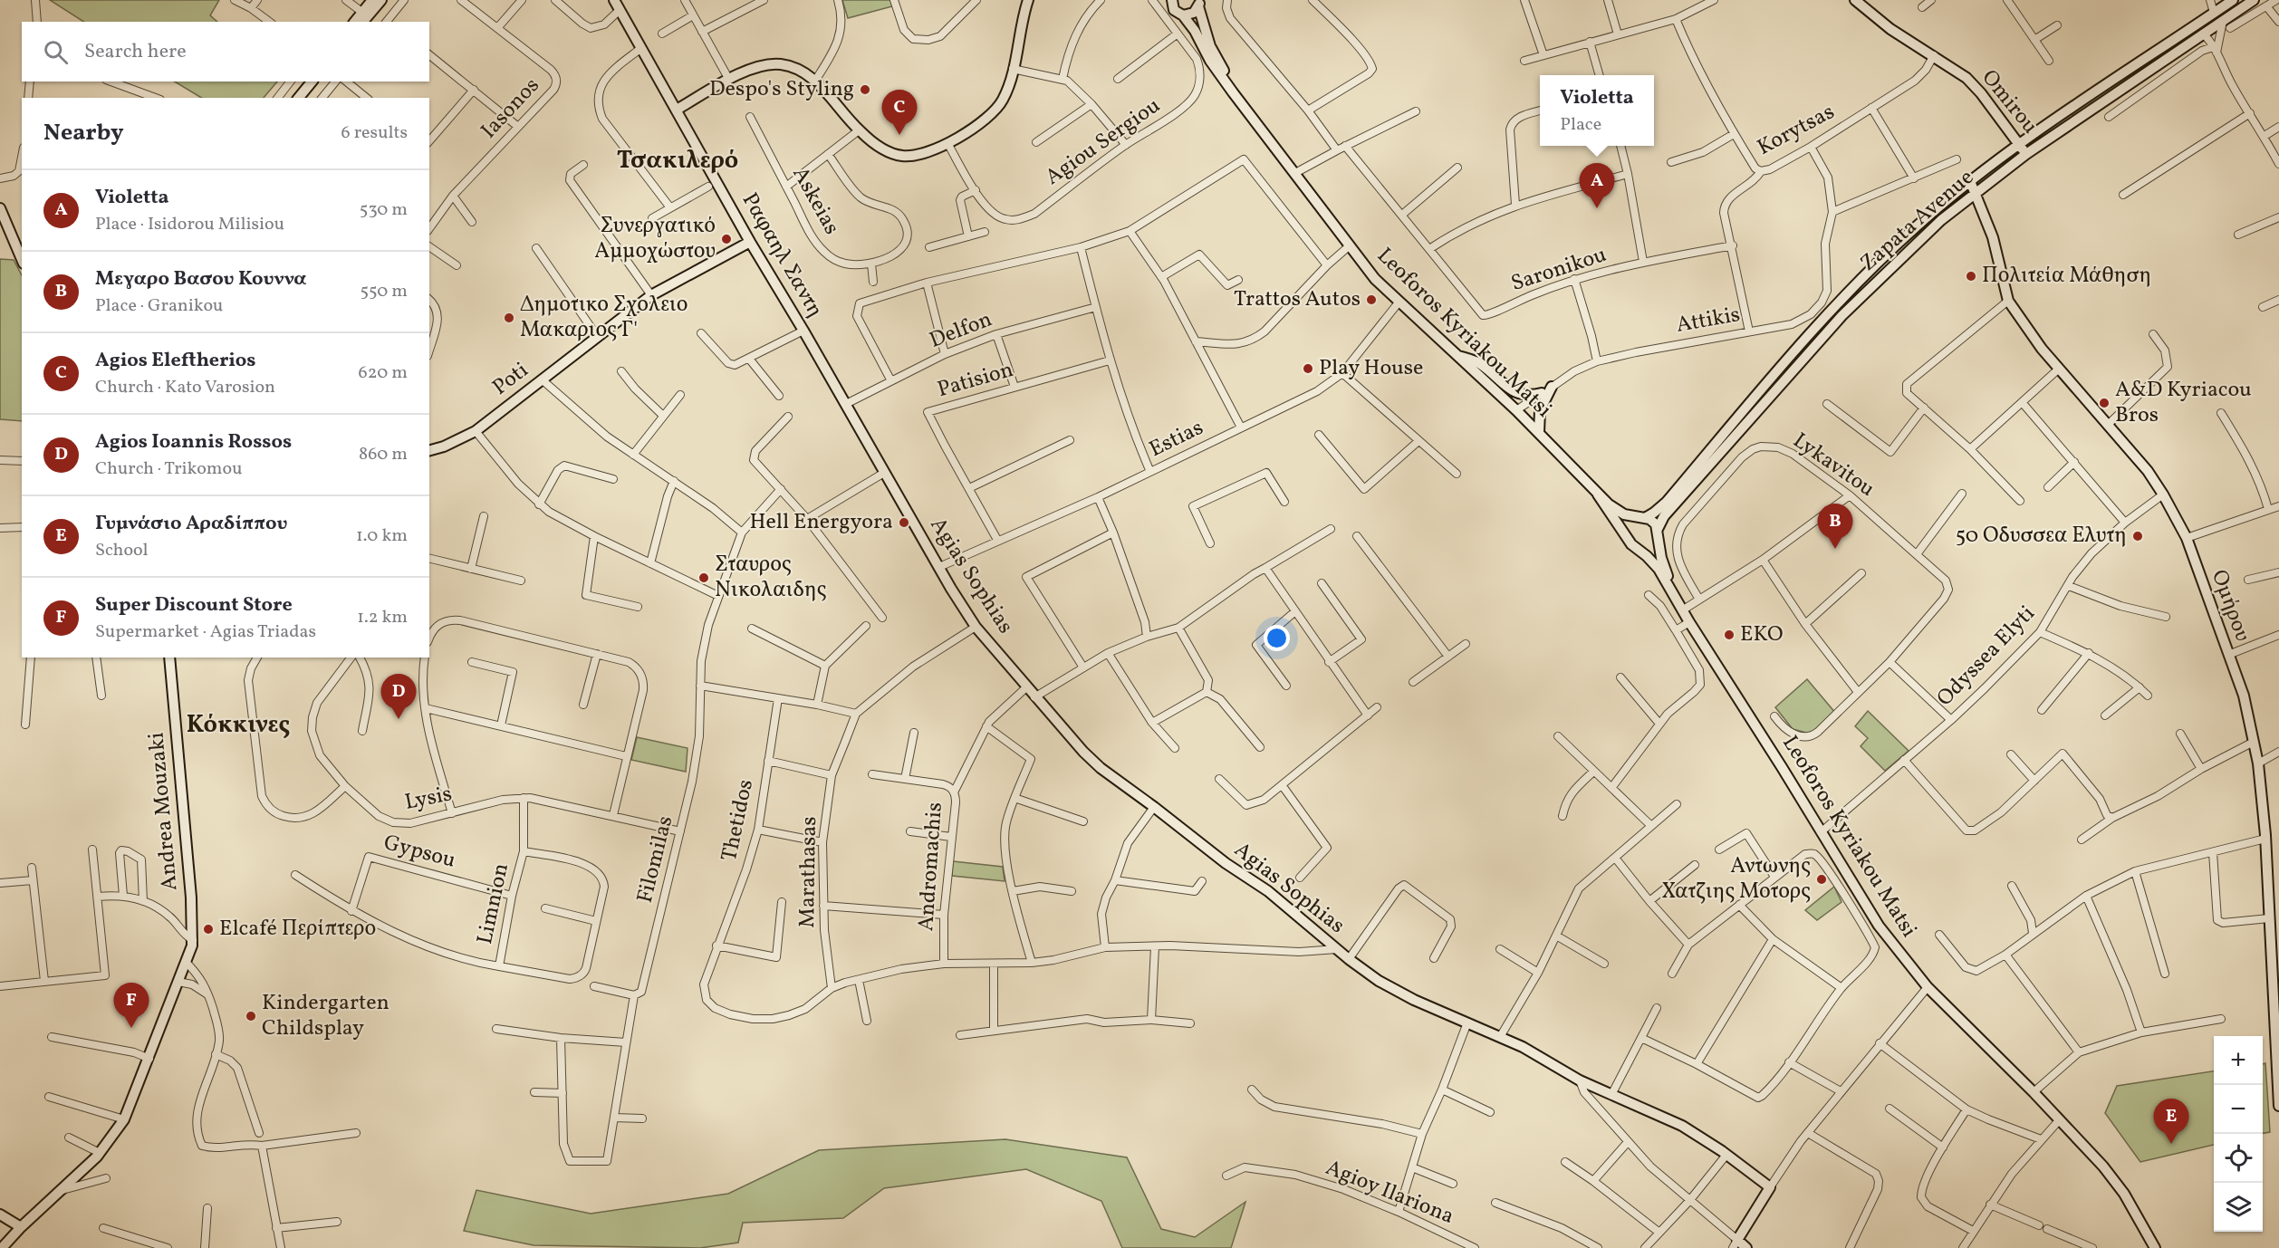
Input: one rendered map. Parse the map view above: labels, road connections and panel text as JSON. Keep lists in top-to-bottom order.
{
  "streets": {
    "street": [
      "Omirou",
      "Iasonos",
      "Korytsas",
      "Agiou Sergiou",
      "Askeias",
      "Zapata Avenue",
      "Ραφαηλ Σαντη",
      "Saronikou",
      "Attikis",
      "Delfon",
      "Leoforos Kyriakou Matsi",
      "Poti",
      "Patision",
      "Estias",
      "Lykavitou",
      "Agias Sophias",
      "Ομήρου",
      "Odyssea Elyti",
      "Lysis",
      "Andrea Mouzaki",
      "Thetidos",
      "Gypsou",
      "Filomilas",
      "Andromachis",
      "Marathasas",
      "Limnion",
      "Agioy Ilariona"
    ]
  },
  "crossings": [
    ["Omirou", "Korytsas"],
    ["Omirou", "Zapata Avenue"],
    ["Korytsas", "Attikis"],
    ["Zapata Avenue", "Leoforos Kyriakou Matsi"],
    ["Zapata Avenue", "Ομήρου"],
    ["Ραφαηλ Σαντη", "Delfon"],
    ["Ραφαηλ Σαντη", "Poti"],
    ["Ραφαηλ Σαντη", "Agias Sophias"],
    ["Attikis", "Leoforos Kyriakou Matsi"],
    ["Leoforos Kyriakou Matsi", "Estias"],
    ["Leoforos Kyriakou Matsi", "Odyssea Elyti"],
    ["Patision", "Estias"],
    ["Estias", "Agias Sophias"],
    ["Agias Sophias", "Marathasas"],
    ["Ομήρου", "Odyssea Elyti"],
    ["Lysis", "Filomilas"],
    ["Lysis", "Limnion"],
    ["Thetidos", "Marathasas"],
    ["Gypsou", "Limnion"]
  ],
  "districts": ["Τσακιλερό", "Κόκκινες"],
  "places": [
    "Despo's Styling",
    "Συνεργατικό Αμμοχώστου",
    "Πολιτεία Μάθηση",
    "Trattos Autos",
    "Δημοτικο Σχολειο Μακαριος Γ'",
    "Play House",
    "A&D Kyriacou Bros",
    "Hell Energyora",
    "50 Οδυσσεα Ελυτη",
    "Σταυρος Νικολαιδης",
    "EKO",
    "Αντωνης Χατζιης Μοτορς",
    "Elcafé Περίπτερο",
    "Kindergarten Childsplay"
  ],
  "page": {
    "search": "Search here",
    "popup": ["Violetta", "Place"],
    "pins": [
      "C",
      "A",
      "B",
      "D",
      "F",
      "E"
    ],
    "heading": ["Nearby", "6 results"],
    "list": [
      {
        "mark": "A",
        "name": "Violetta",
        "note": "Place · Isidorou Milisiou",
        "value": "530 m"
      },
      {
        "mark": "B",
        "name": "Μεγαρο Βασου Κουννα",
        "note": "Place · Granikou",
        "value": "550 m"
      },
      {
        "mark": "C",
        "name": "Agios Eleftherios",
        "note": "Church · Kato Varosion",
        "value": "620 m"
      },
      {
        "mark": "D",
        "name": "Agios Ioannis Rossos",
        "note": "Church · Trikomou",
        "value": "860 m"
      },
      {
        "mark": "E",
        "name": "Γυμνάσιο Αραδίππου",
        "note": "School",
        "value": "1.0 km"
      },
      {
        "mark": "F",
        "name": "Super Discount Store",
        "note": "Supermarket · Agias Triadas",
        "value": "1.2 km"
      }
    ],
    "map_buttons": ["+", "−"]
  }
}
